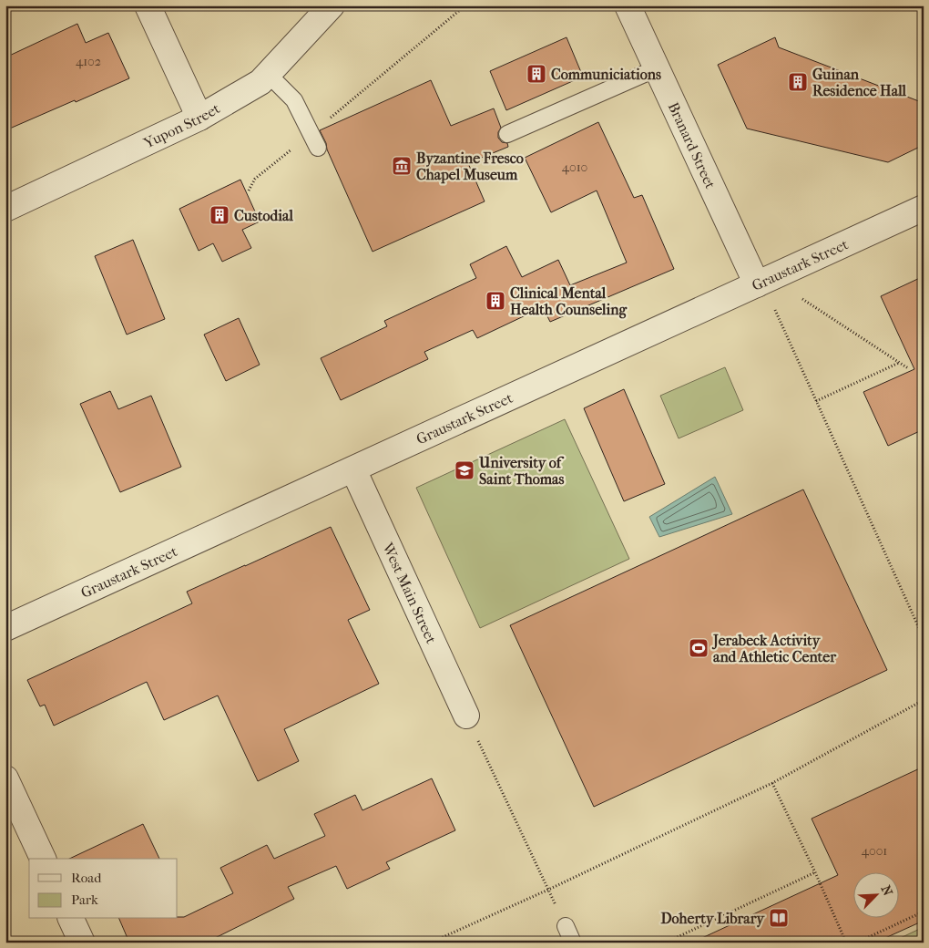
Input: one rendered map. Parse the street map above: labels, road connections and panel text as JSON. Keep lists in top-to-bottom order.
{
  "streets": {
    "street": [
      "Yupon Street",
      "Branard Street",
      "Graustark Street",
      "West Main Street"
    ]
  },
  "crossings": [
    ["Branard Street", "Graustark Street"],
    ["Graustark Street", "West Main Street"]
  ],
  "places": {
    "building": [
      "Communiciations",
      "Guinan Residence Hall",
      "Custodial",
      "Clinical Mental Health Counseling"
    ],
    "museum": ["Byzantine Fresco Chapel Museum"],
    "school or university": ["University of Saint Thomas"],
    "sports": ["Jerabeck Activity and Athletic Center"],
    "library": ["Doherty Library"]
  },
  "house_numbers": ["4102", "4010", "4001"],
  "legend": ["Road", "Park"],
  "north": "top right"
}
